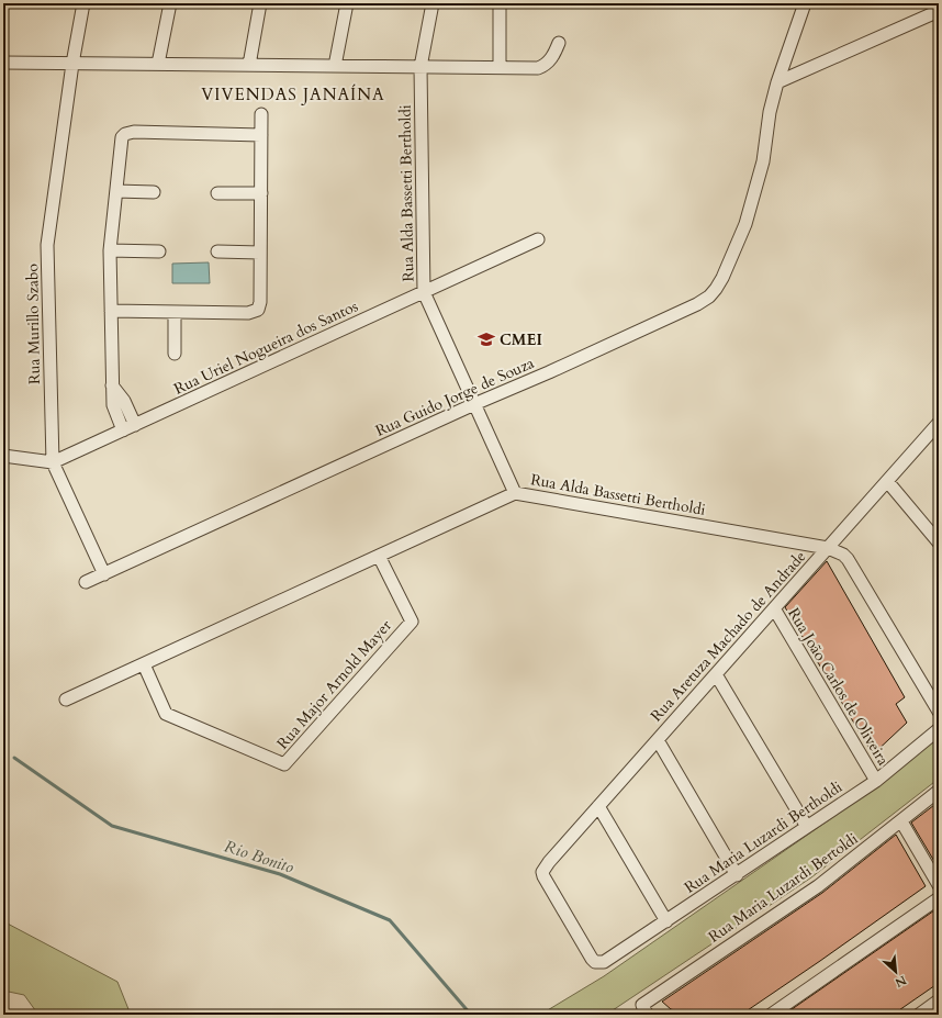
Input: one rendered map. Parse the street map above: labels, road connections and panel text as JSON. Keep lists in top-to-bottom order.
{
  "streets": {
    "street": [
      "Rua Alda Bassetti Bertholdi",
      "Rua Murillo Szabo",
      "Rua Uriel Nogueira dos Santos",
      "Rua Guido Jorge de Souza",
      "Rua Aretuza Machado de Andrade",
      "Rua Major Arnold Mayer",
      "Rua João Carlos de Oliveira",
      "Rua Maria Luzardi Bertholdi",
      "Rua Maria Luzardi Bertoldi"
    ]
  },
  "crossings": [
    ["Rua Alda Bassetti Bertholdi", "Rua Uriel Nogueira dos Santos"],
    ["Rua Alda Bassetti Bertholdi", "Rua Guido Jorge de Souza"],
    ["Rua Alda Bassetti Bertholdi", "Rua Aretuza Machado de Andrade"],
    ["Rua Murillo Szabo", "Rua Uriel Nogueira dos Santos"],
    ["Rua Murillo Szabo", "Rua Guido Jorge de Souza"],
    ["Rua Aretuza Machado de Andrade", "Rua João Carlos de Oliveira"],
    ["Rua Aretuza Machado de Andrade", "Rua Maria Luzardi Bertholdi"],
    ["Rua João Carlos de Oliveira", "Rua Maria Luzardi Bertholdi"]
  ],
  "districts": ["VIVENDAS JANAÍNA"],
  "water": ["Rio Bonito"],
  "places": {
    "school or university": ["CMEI"]
  },
  "north": "bottom right"
}
